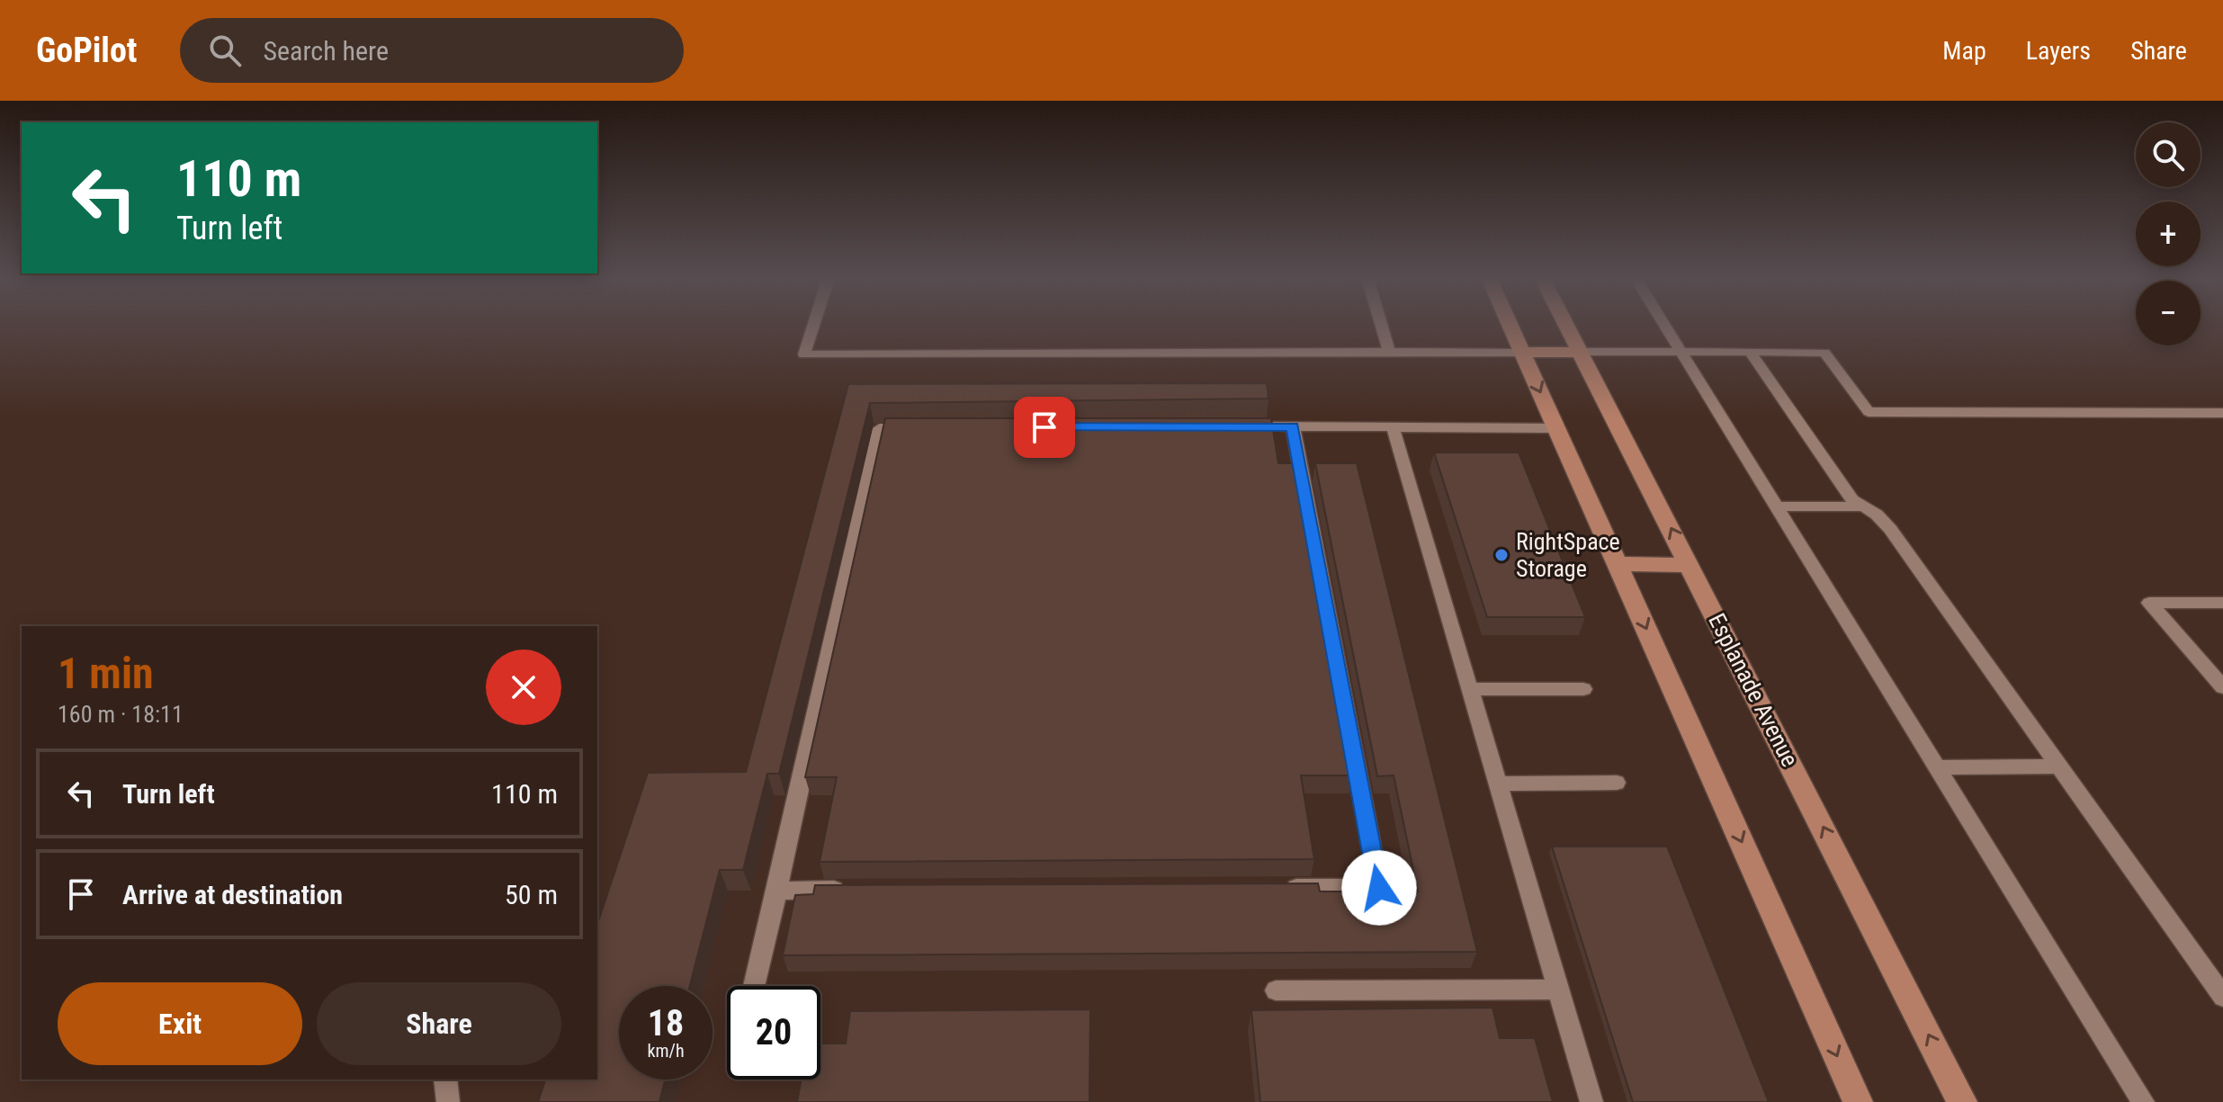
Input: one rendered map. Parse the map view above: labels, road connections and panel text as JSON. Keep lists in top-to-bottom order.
{
  "streets": {
    "main road": ["Esplanade Avenue"]
  },
  "places": ["RightSpace Storage"],
  "page": {
    "header": "GoPilot",
    "search": "Search here",
    "nav": ["Map", "Layers", "Share"],
    "map_buttons": ["+", "−"],
    "turn": ["110 m", "Turn left"],
    "heading": ["1 min", "160 m · 18:11"],
    "list": [
      {
        "name": "Turn left",
        "value": "110 m"
      },
      {
        "name": "Arrive at destination",
        "value": "50 m"
      }
    ],
    "buttons": ["Exit", "Share"],
    "speed": "18 km/h",
    "limit": "20"
  }
}
